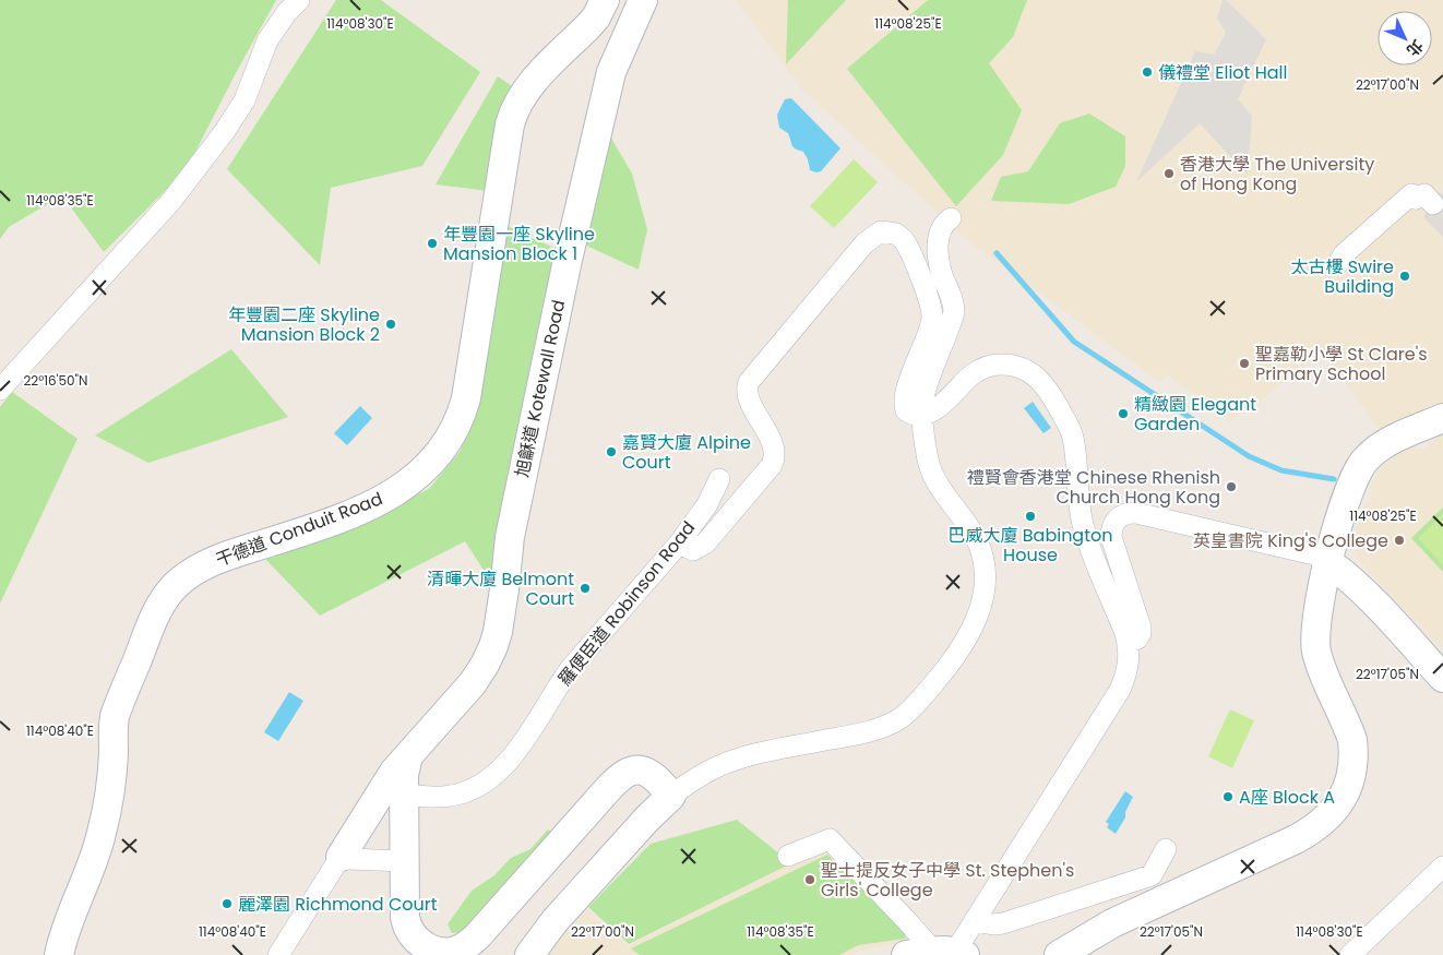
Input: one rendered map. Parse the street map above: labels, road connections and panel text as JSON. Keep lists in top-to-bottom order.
{
  "streets": {
    "street": ["旭龢道 Kotewall Road", "干德道 Conduit Road", "羅便臣道 Robinson Road"]
  },
  "places": [
    "儀禮堂 Eliot Hall",
    "香港大學 The University of Hong Kong",
    "年豐園一座 Skyline Mansion Block 1",
    "太古樓 Swire Building",
    "年豐園二座 Skyline Mansion Block 2",
    "聖嘉勒小學 St Clare's Primary School",
    "精緻園 Elegant Garden",
    "嘉賢大廈 Alpine Court",
    "禮賢會香港堂 Chinese Rhenish Church Hong Kong",
    "巴威大廈 Babington House",
    "英皇書院 King's College",
    "清暉大廈 Belmont Court",
    "A座 Block A",
    "聖士提反女子中學 St. Stephen's Girls' College",
    "麗澤園 Richmond Court"
  ],
  "north": "bottom right",
  "coordinates": [
    "114°08'30\"E",
    "114°08'25\"E",
    "22°17'00\"N",
    "114°08'35\"E",
    "22°16'50\"N",
    "22°17'05\"N",
    "114°08'40\"E"
  ]
}
